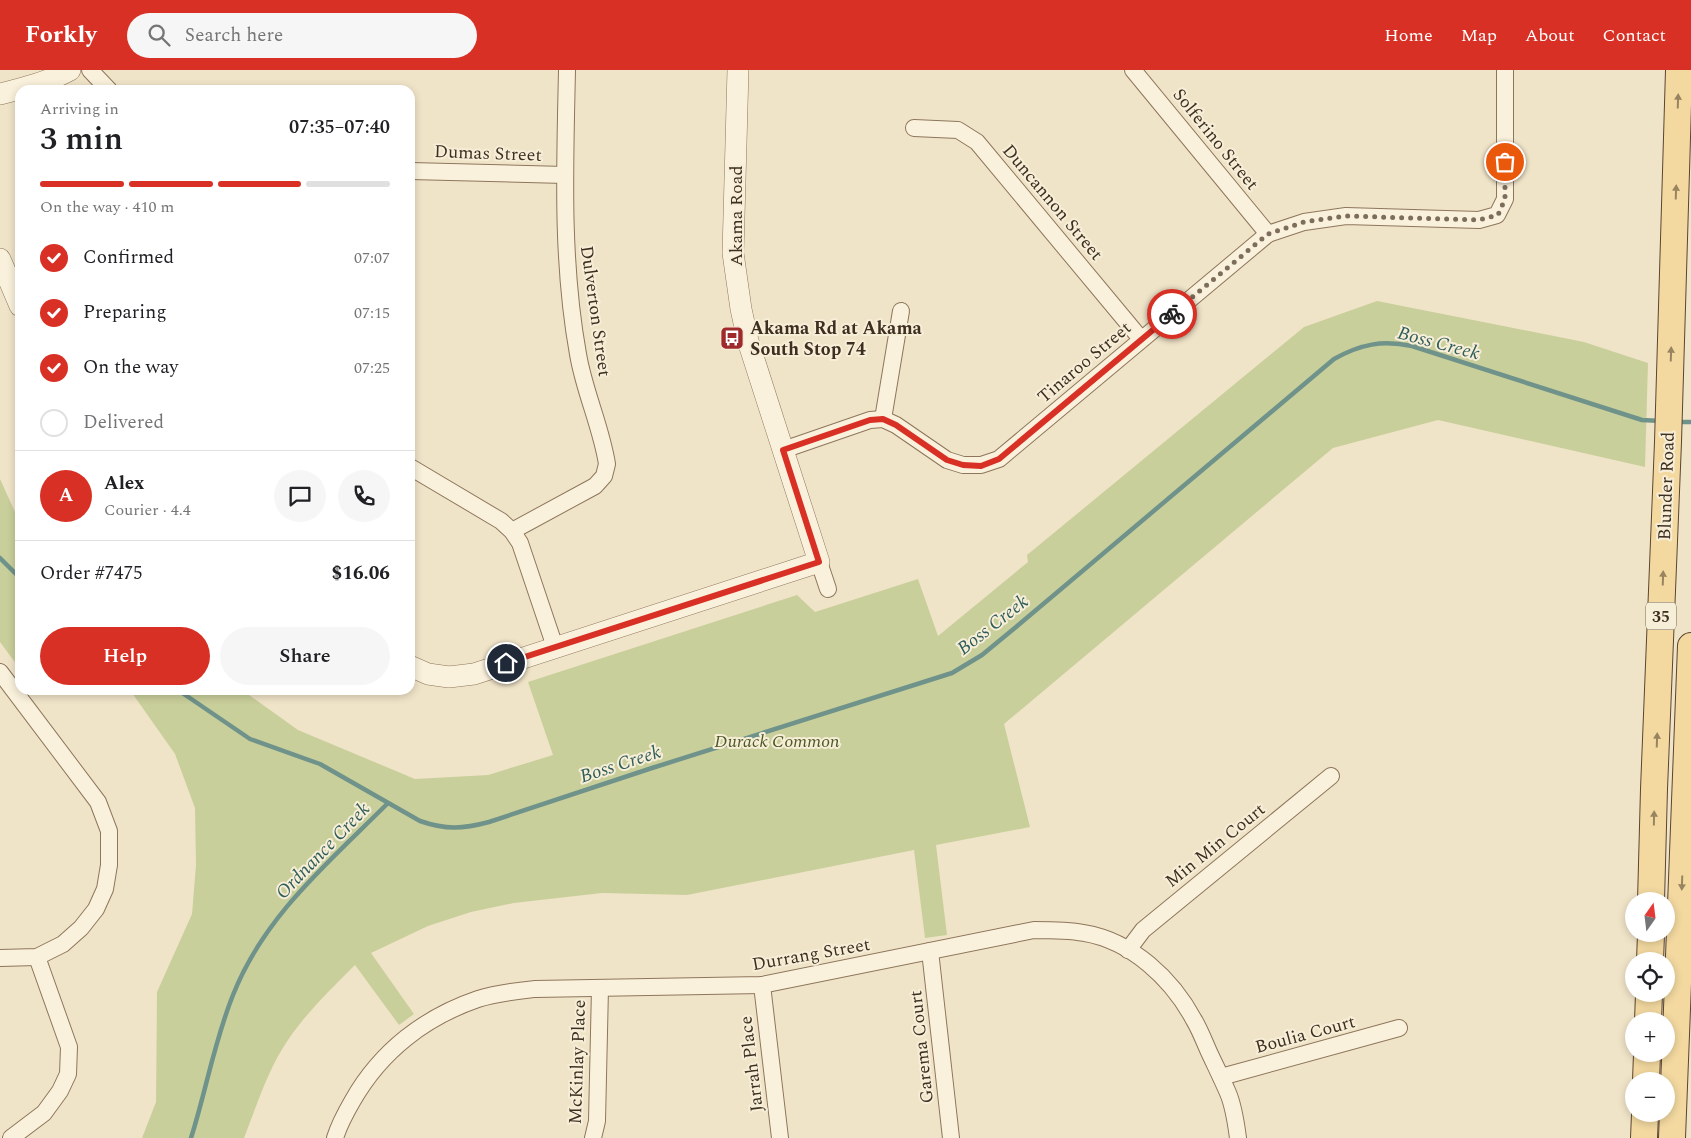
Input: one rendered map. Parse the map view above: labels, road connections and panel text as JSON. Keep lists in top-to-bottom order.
{
  "streets": {
    "main road": ["Blunder Road", "35"],
    "street": [
      "Solferino Street",
      "Dumas Street",
      "Duncannon Street",
      "Akama Road",
      "Dulverton Street",
      "Tinaroo Street",
      "Min Min Court",
      "Durrang Street",
      "Boulia Court",
      "Garema Court",
      "McKinlay Place",
      "Jarrah Place"
    ]
  },
  "crossings": [
    ["Solferino Street", "Tinaroo Street"],
    ["Dumas Street", "Dulverton Street"],
    ["Duncannon Street", "Tinaroo Street"],
    ["Min Min Court", "Durrang Street"],
    ["Durrang Street", "Boulia Court"],
    ["Durrang Street", "Garema Court"],
    ["Durrang Street", "McKinlay Place"],
    ["Durrang Street", "Jarrah Place"]
  ],
  "one_way": ["Blunder Road"],
  "water": ["Boss Creek", "Ordnance Creek"],
  "parks": ["Durack Common"],
  "places": {
    "bus stop": ["Akama Rd at Akama South Stop 74"]
  },
  "north": "top",
  "page": {
    "header": "Forkly",
    "search": "Search here",
    "nav": [
      "Home",
      "Map",
      "About",
      "Contact"
    ],
    "heading": ["3 min", "Arriving in", "07:35–07:40"],
    "panel": [
      "Alex",
      "Courier · 4.4",
      "Order #7475",
      "$16.06"
    ],
    "bar": "On the way · 410 m",
    "list": [
      ["Confirmed", "07:07"],
      ["Preparing", "07:15"],
      ["On the way", "07:25"],
      "Delivered"
    ],
    "round": "A",
    "buttons": ["Help", "Share"],
    "map_buttons": ["+", "−"]
  }
}
